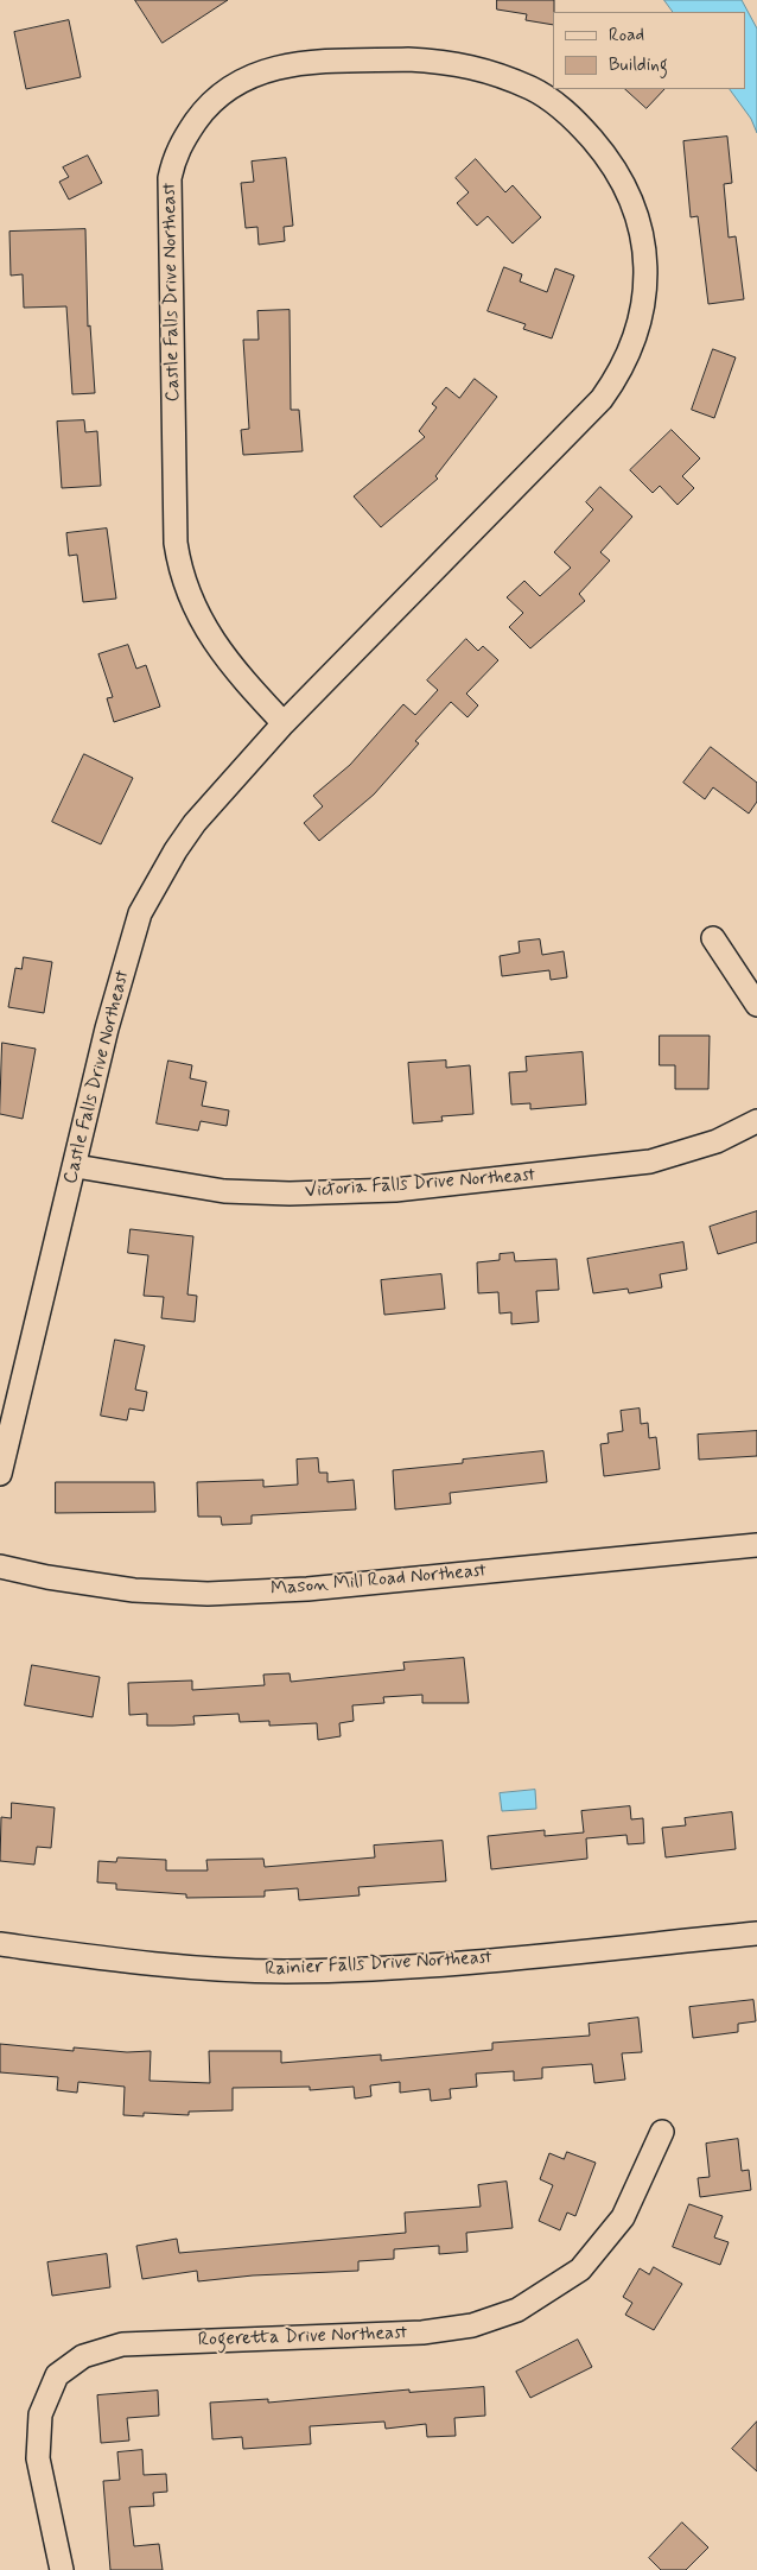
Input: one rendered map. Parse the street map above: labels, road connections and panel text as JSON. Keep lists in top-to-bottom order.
{
  "streets": {
    "street": [
      "Castle Falls Drive Northeast",
      "Victoria Falls Drive Northeast",
      "Mason Mill Road Northeast",
      "Rainier Falls Drive Northeast",
      "Rogeretta Drive Northeast"
    ]
  },
  "crossings": [
    ["Castle Falls Drive Northeast", "Victoria Falls Drive Northeast"]
  ],
  "legend": ["Road", "Building"]
}
